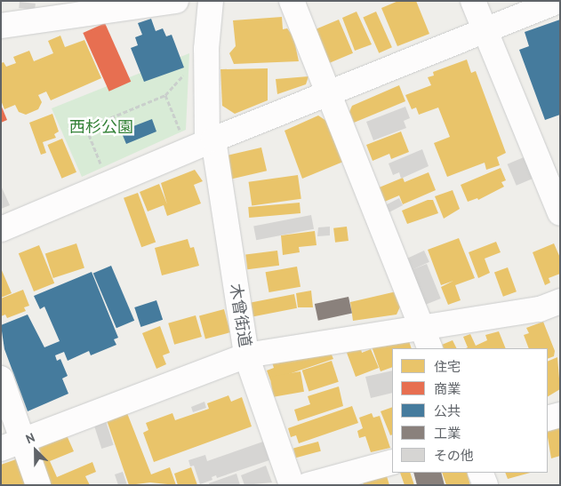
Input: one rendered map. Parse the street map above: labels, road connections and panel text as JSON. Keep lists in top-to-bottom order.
{
  "streets": {
    "street": ["木曾街道"]
  },
  "parks": ["西杉公園"],
  "legend": [
    "住宅",
    "商業",
    "公共",
    "工業",
    "その他"
  ],
  "north": "top left"
}
